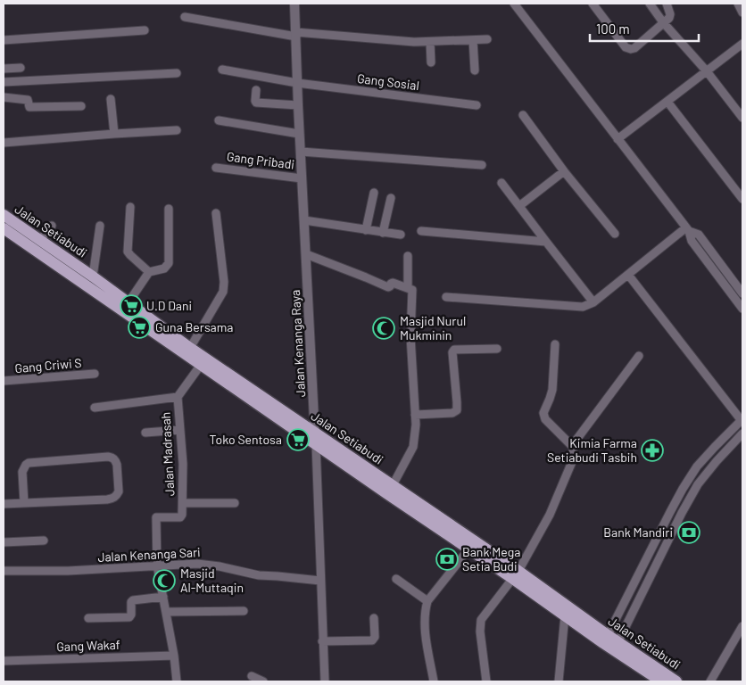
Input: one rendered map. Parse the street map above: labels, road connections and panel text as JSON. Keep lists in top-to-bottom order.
{
  "streets": {
    "main road": ["Jalan Setiabudi"],
    "street": [
      "Gang Sosial",
      "Gang Pribadi",
      "Jalan Kenanga Raya",
      "Gang Criwi S",
      "Jalan Madrasah",
      "Jalan Kenanga Sari",
      "Gang Wakaf"
    ]
  },
  "crossings": [
    ["Gang Sosial", "Jalan Kenanga Raya"],
    ["Gang Pribadi", "Jalan Kenanga Raya"],
    ["Jalan Setiabudi", "Jalan Kenanga Raya"],
    ["Jalan Setiabudi", "Jalan Madrasah"],
    ["Jalan Kenanga Raya", "Jalan Kenanga Sari"],
    ["Jalan Madrasah", "Jalan Kenanga Sari"]
  ],
  "places": {
    "supermarket": ["U.D Dani", "Guna Bersama", "Toko Sentosa"],
    "mosque": ["Masjid Nurul Mukminin", "Masjid Al-Muttaqin"],
    "pharmacy": ["Kimia Farma Setiabudi Tasbih"],
    "bank": ["Bank Mandiri", "Bank Mega Setia Budi"]
  },
  "scale_bar": "100 m"
}
